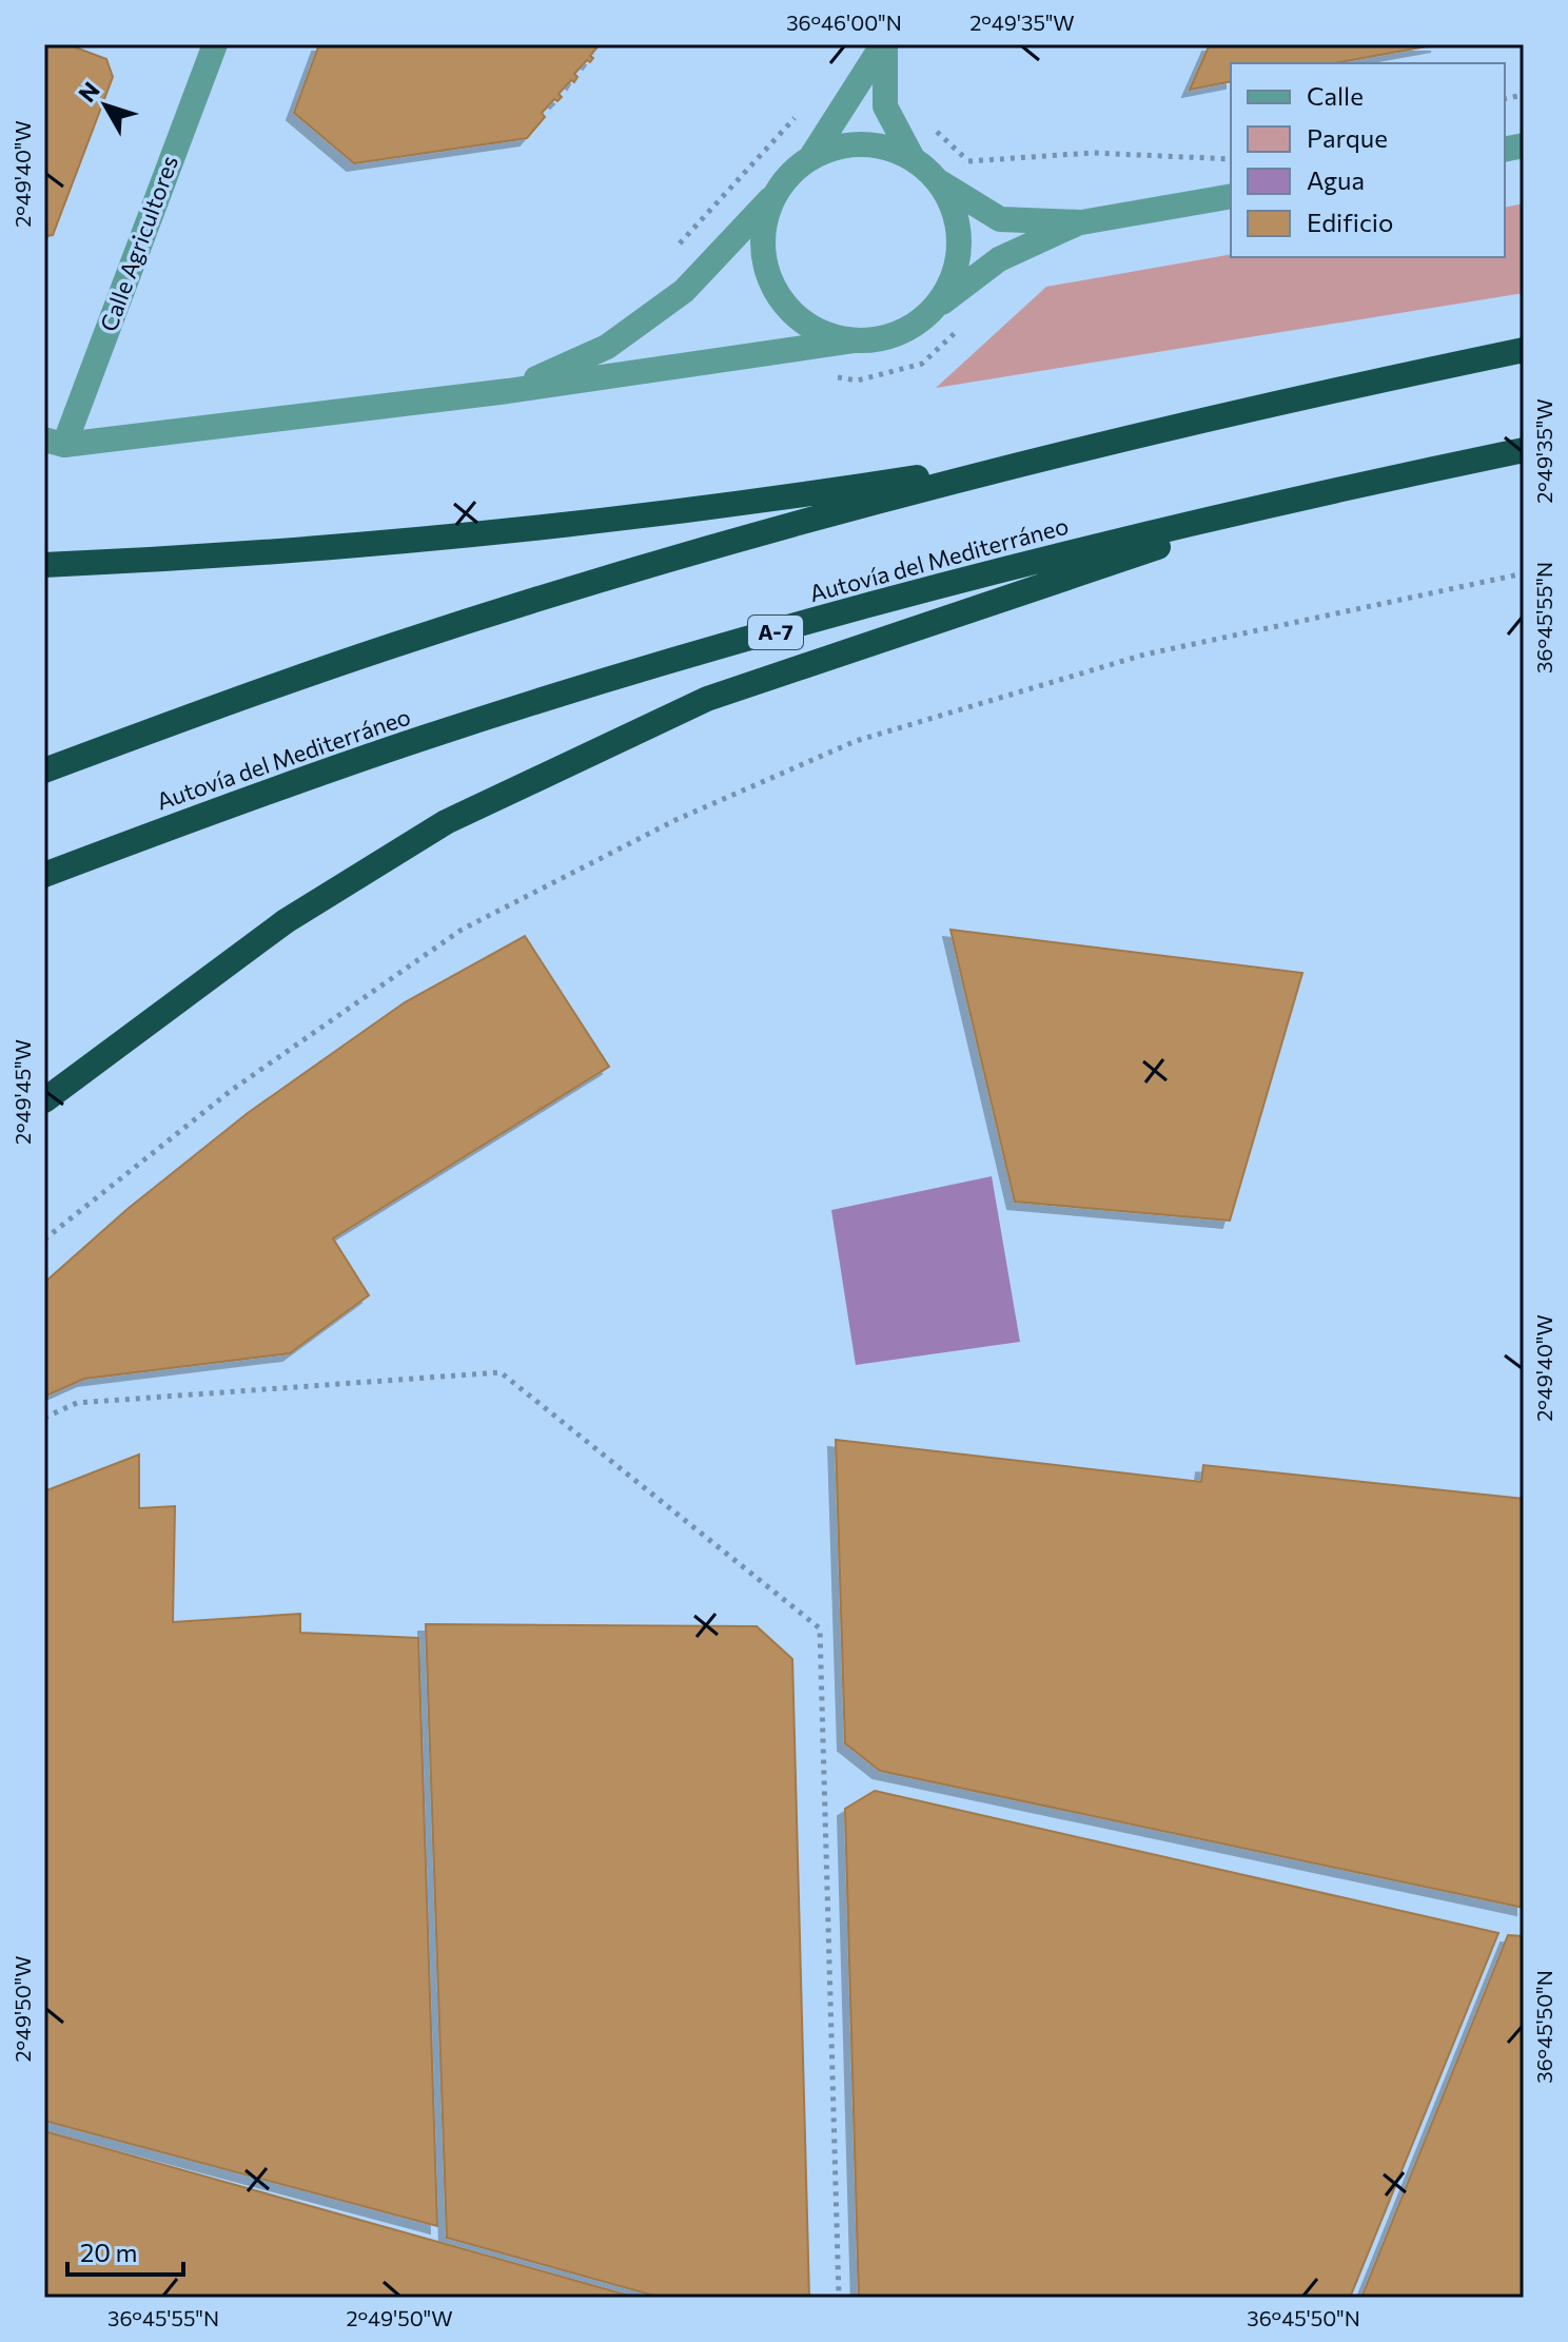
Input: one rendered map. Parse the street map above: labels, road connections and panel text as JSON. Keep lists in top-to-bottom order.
{
  "streets": {
    "highway": ["Autovía del Mediterráneo", "A-7"],
    "street": ["Calle Agricultores"]
  },
  "legend": [
    "Calle",
    "Parque",
    "Agua",
    "Edificio"
  ],
  "scale_bar": "20 m",
  "north": "top left",
  "coordinates": [
    "36°46'00\"N",
    "2°49'35\"W",
    "2°49'40\"W",
    "36°45'55\"N",
    "2°49'45\"W",
    "2°49'50\"W",
    "36°45'50\"N"
  ]
}
